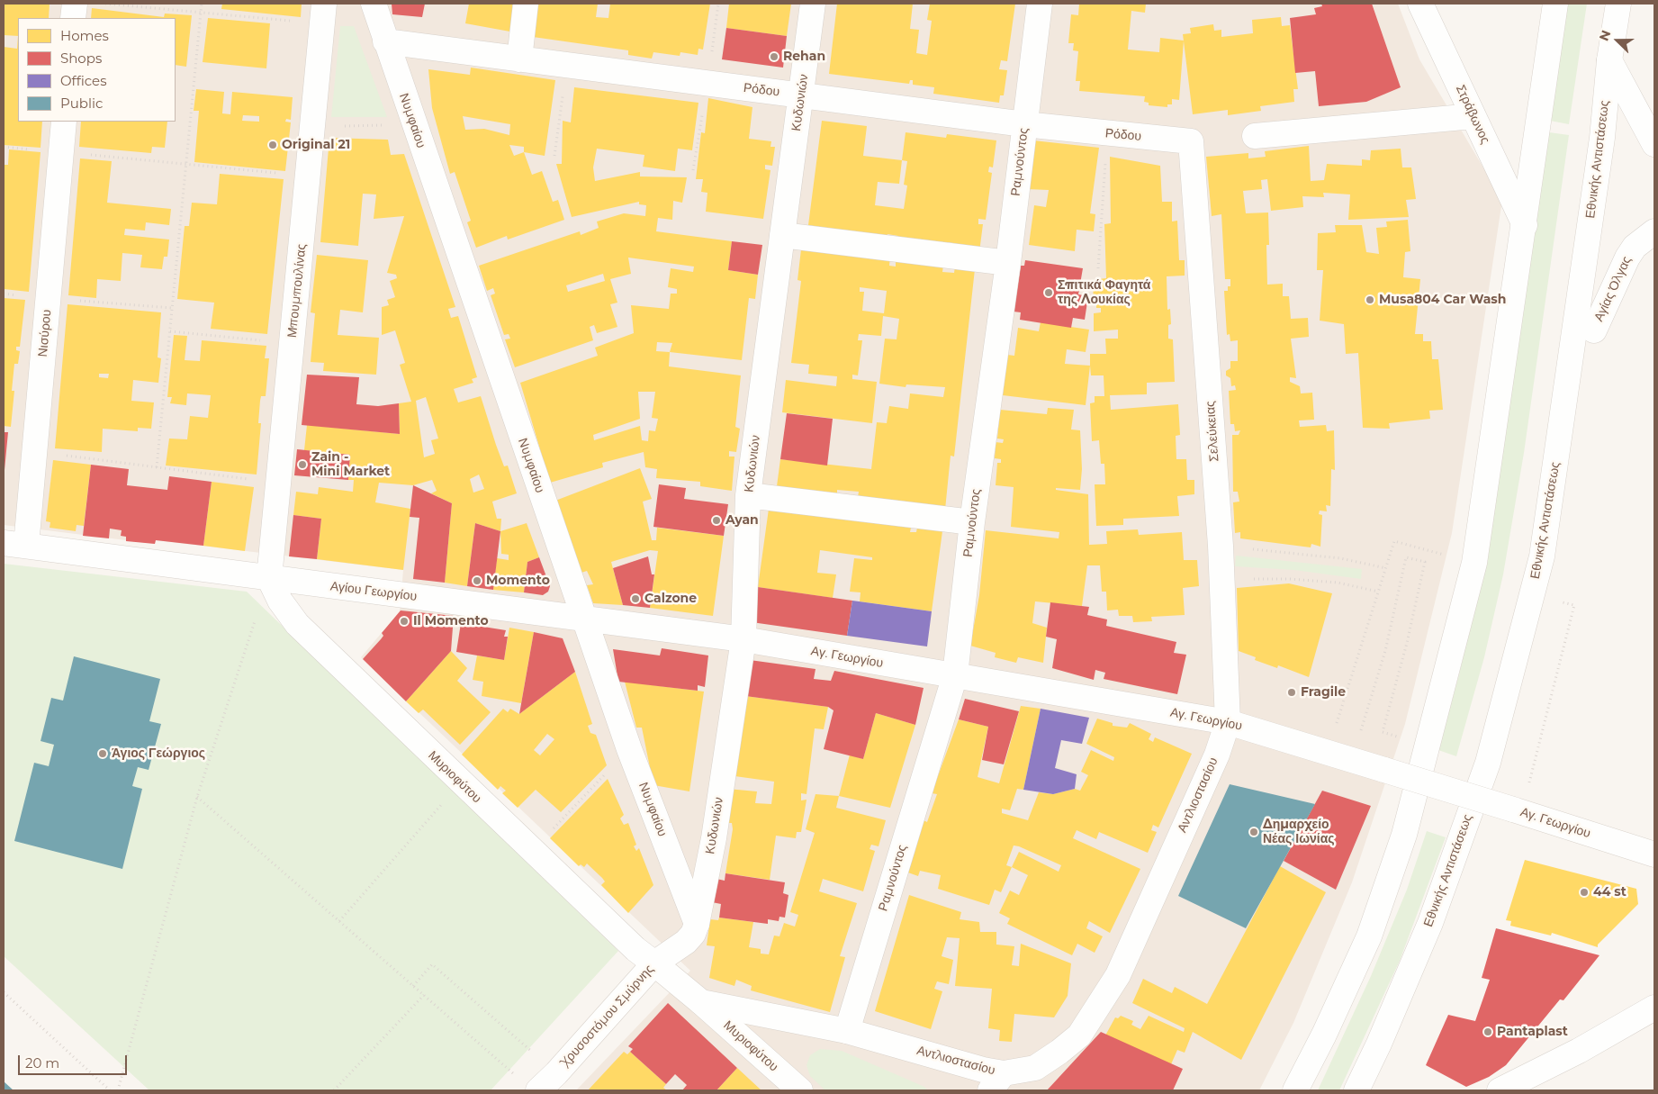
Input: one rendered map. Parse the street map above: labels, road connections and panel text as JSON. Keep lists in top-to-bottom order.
{
  "streets": {
    "street": [
      "Ρόδου",
      "Κυδωνιών",
      "Στράβωνος",
      "Νυμφαίου",
      "Εθνικής Αντιστάσεως",
      "Ραμνούντος",
      "Αγίας Όλγας",
      "Μπουμπουλίνας",
      "Νισύρου",
      "Σελεύκειας",
      "Αγίου Γεωργίου",
      "Αγ. Γεωργίου",
      "Μυριοφύτου",
      "Αντλιοστασίου",
      "Χρυσοστόμου Σμύρνης"
    ]
  },
  "crossings": [
    ["Ρόδου", "Κυδωνιών"],
    ["Ρόδου", "Νυμφαίου"],
    ["Ρόδου", "Ραμνούντος"],
    ["Ρόδου", "Σελεύκειας"],
    ["Κυδωνιών", "Νυμφαίου"],
    ["Κυδωνιών", "Αγίου Γεωργίου"],
    ["Κυδωνιών", "Αγ. Γεωργίου"],
    ["Κυδωνιών", "Χρυσοστόμου Σμύρνης"],
    ["Νυμφαίου", "Αγίου Γεωργίου"],
    ["Νυμφαίου", "Χρυσοστόμου Σμύρνης"],
    ["Ραμνούντος", "Αγ. Γεωργίου"],
    ["Ραμνούντος", "Αντλιοστασίου"],
    ["Μπουμπουλίνας", "Αγίου Γεωργίου"],
    ["Μπουμπουλίνας", "Μυριοφύτου"],
    ["Νισύρου", "Αγίου Γεωργίου"],
    ["Σελεύκειας", "Αγ. Γεωργίου"],
    ["Σελεύκειας", "Αντλιοστασίου"],
    ["Αγίου Γεωργίου", "Αγ. Γεωργίου"],
    ["Αγίου Γεωργίου", "Μυριοφύτου"],
    ["Αγ. Γεωργίου", "Αντλιοστασίου"],
    ["Μυριοφύτου", "Αντλιοστασίου"],
    ["Μυριοφύτου", "Χρυσοστόμου Σμύρνης"],
    ["Αντλιοστασίου", "Χρυσοστόμου Σμύρνης"]
  ],
  "places": [
    "Rehan",
    "Original 21",
    "Σπιτικά Φαγητά της Λουκίας",
    "Musa804 Car Wash",
    "Zain - Mini Market",
    "Ayan",
    "Momento",
    "Calzone",
    "Il Momento",
    "Fragile",
    "Άγιος Γεώργιος",
    "Δημαρχείο Νέας Ιωνίας",
    "44 st",
    "Pantaplast"
  ],
  "legend": [
    "Homes",
    "Shops",
    "Offices",
    "Public"
  ],
  "scale_bar": "20 m",
  "north": "left"
}
